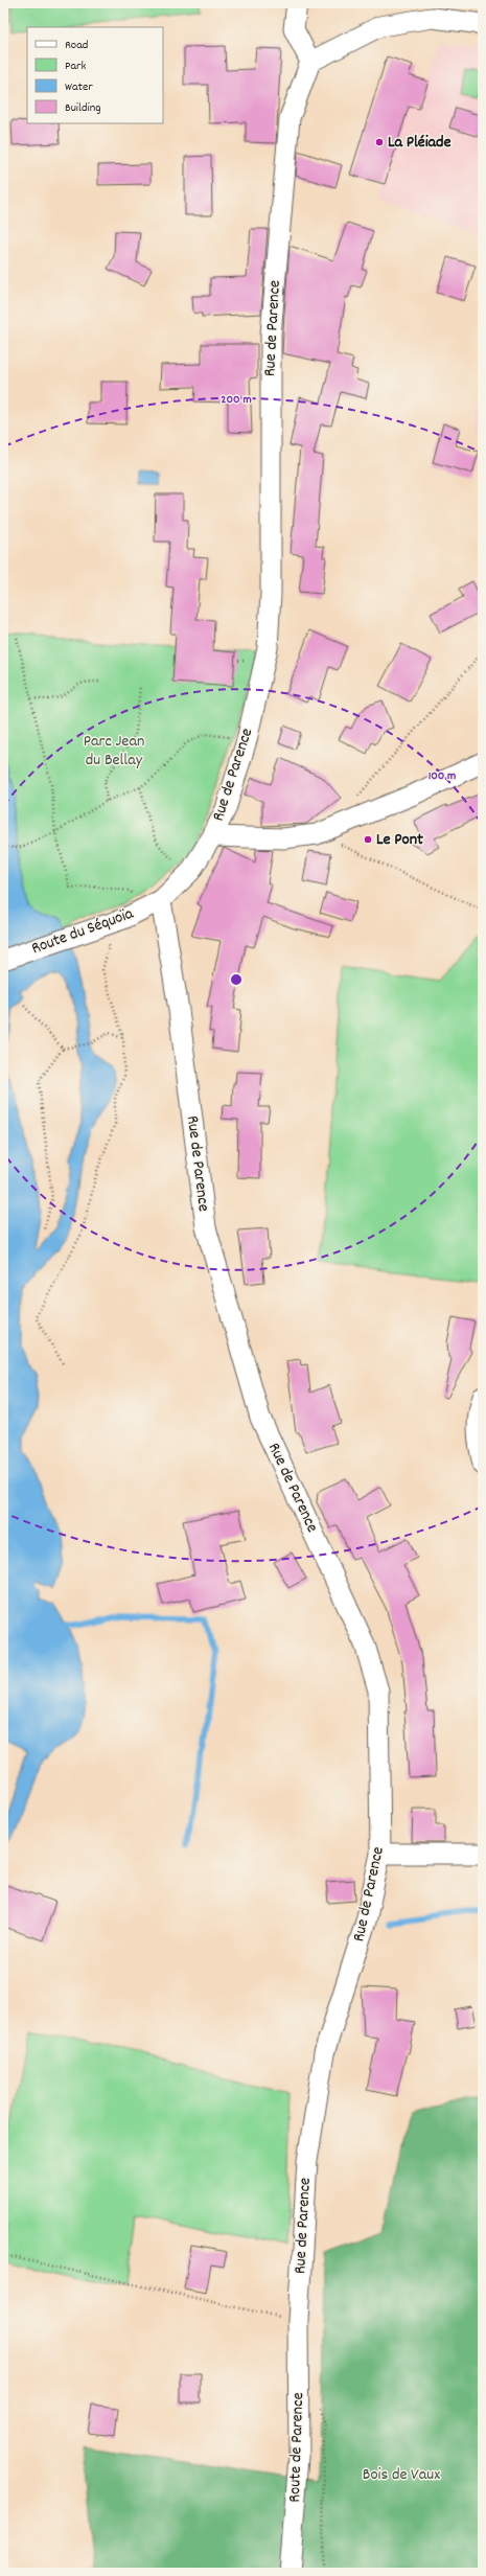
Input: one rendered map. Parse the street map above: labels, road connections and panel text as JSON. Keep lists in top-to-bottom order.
{
  "streets": {
    "street": ["Rue de Parence", "Route du Séquoïa", "Route de Parence"]
  },
  "crossings": [
    ["Rue de Parence", "Route du Séquoïa"],
    ["Rue de Parence", "Route de Parence"]
  ],
  "parks": ["Parc Jean du Bellay", "Bois de Vaux"],
  "places": ["La Pléiade", "Le Pont"],
  "legend": [
    "Road",
    "Park",
    "Water",
    "Building"
  ],
  "rings": ["200 m", "100 m"]
}
